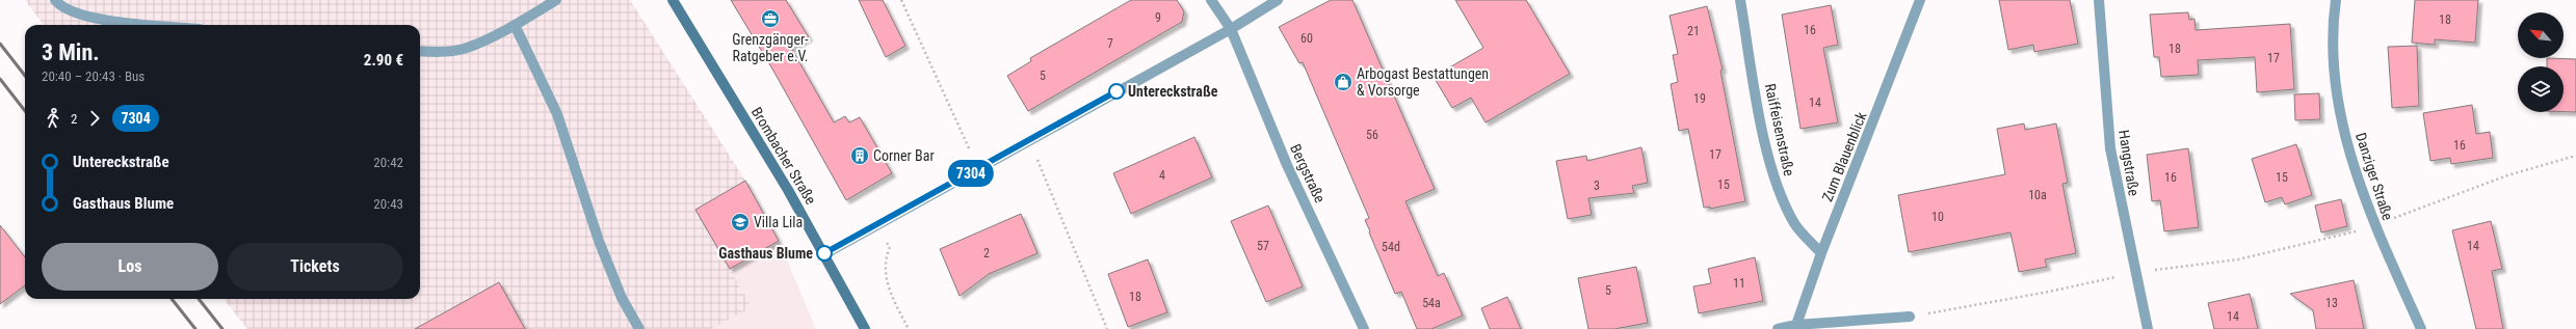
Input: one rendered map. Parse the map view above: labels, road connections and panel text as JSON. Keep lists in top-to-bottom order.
{
  "streets": {
    "main road": ["Brombacher Straße"],
    "street": [
      "Raiffeisenstraße",
      "Zum Blauenblick",
      "Hangstraße",
      "Bergstraße",
      "Danziger Straße"
    ]
  },
  "crossings": [
    ["Raiffeisenstraße", "Zum Blauenblick"]
  ],
  "places": {
    "office": ["Grenzgänger- Ratgeber e.V."],
    "shop": ["Arbogast Bestattungen & Vorsorge"],
    "other": ["Untereckstraße", "Gasthaus Blume"],
    "building": ["Corner Bar"],
    "school or university": ["Villa Lila"]
  },
  "lines": ["bus line 7304"],
  "house_numbers": [
    "9",
    "18",
    "16",
    "21",
    "60",
    "7",
    "18",
    "17",
    "5",
    "19",
    "14",
    "56",
    "16",
    "17",
    "4",
    "16",
    "15",
    "15",
    "3",
    "10a",
    "10",
    "57",
    "14",
    "54d",
    "2",
    "11",
    "5",
    "18",
    "54a",
    "13",
    "14"
  ],
  "north": "top left",
  "page": {
    "on_map": "7304",
    "heading": ["3 Min.", "20:40 – 20:43 · Bus", "2.90 €"],
    "legs": ["2", "7304"],
    "list": [
      {
        "name": "Untereckstraße",
        "value": "20:42"
      },
      {
        "name": "Gasthaus Blume",
        "value": "20:43"
      }
    ],
    "buttons": ["Los", "Tickets"]
  }
}
